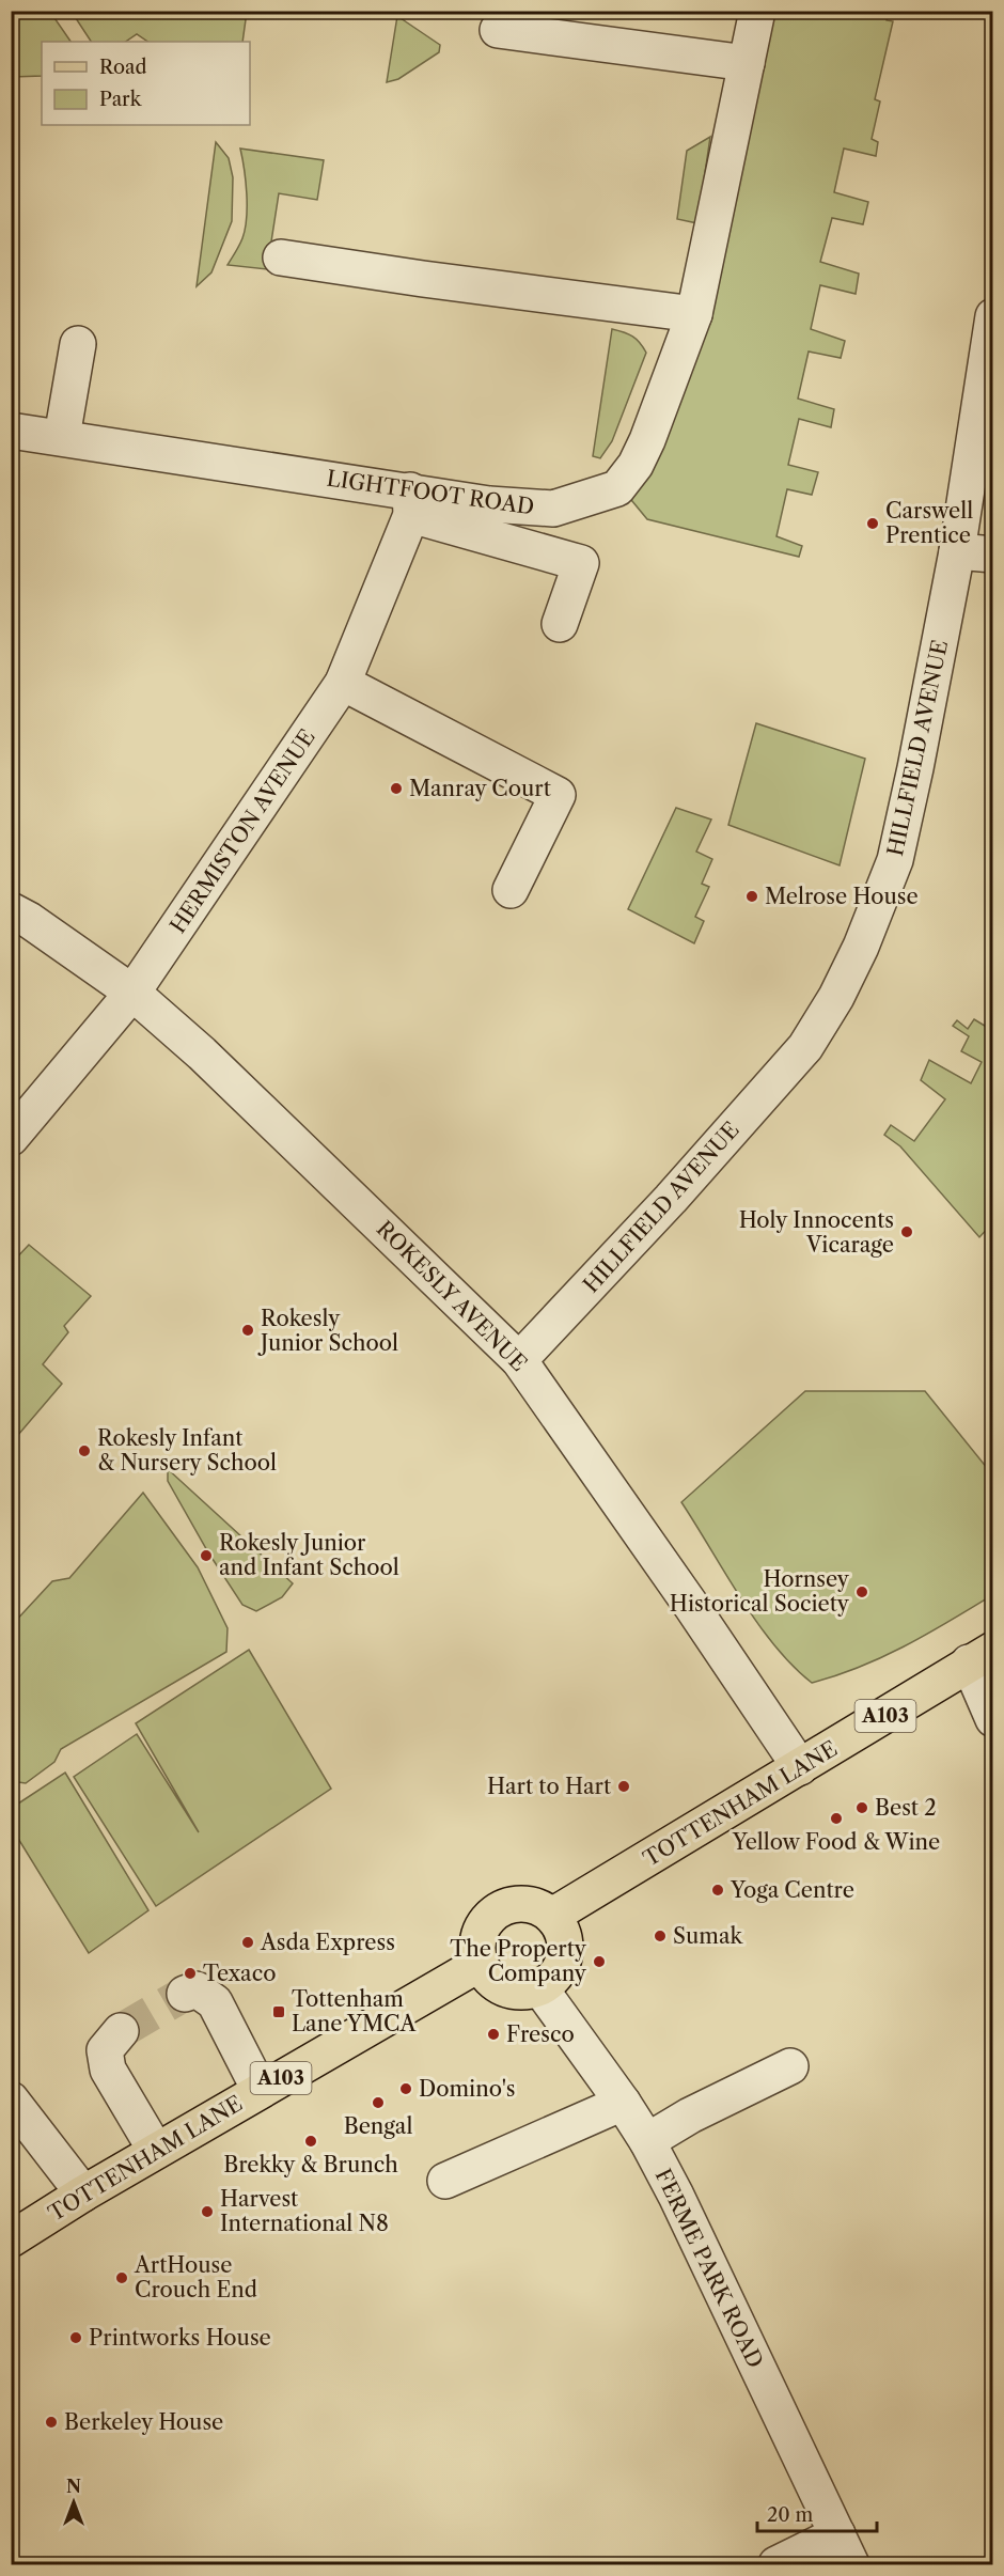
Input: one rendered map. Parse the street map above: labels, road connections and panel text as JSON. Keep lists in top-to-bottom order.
{
  "streets": {
    "main road": ["A103", "TOTTENHAM LANE"],
    "street": [
      "LIGHTFOOT ROAD",
      "HILLFIELD AVENUE",
      "HERMISTON AVENUE",
      "ROKESLY AVENUE",
      "FERME PARK ROAD"
    ]
  },
  "crossings": [
    ["LIGHTFOOT ROAD", "HERMISTON AVENUE"],
    ["HILLFIELD AVENUE", "ROKESLY AVENUE"],
    ["HERMISTON AVENUE", "ROKESLY AVENUE"],
    ["ROKESLY AVENUE", "TOTTENHAM LANE"],
    ["TOTTENHAM LANE", "FERME PARK ROAD"]
  ],
  "places": {
    "other": [
      "Carswell Prentice",
      "Manray Court",
      "Melrose House",
      "Holy Innocents Vicarage",
      "Rokesly Junior School",
      "Rokesly Infant & Nursery School",
      "Rokesly Junior and Infant School",
      "Hornsey Historical Society",
      "Hart to Hart",
      "Best 2",
      "Yellow Food & Wine",
      "Yoga Centre",
      "Sumak",
      "Asda Express",
      "The Property Company",
      "Texaco",
      "Fresco",
      "Domino's",
      "Bengal",
      "Brekky & Brunch",
      "Harvest International N8",
      "ArtHouse Crouch End",
      "Printworks House",
      "Berkeley House"
    ],
    "transit": ["Tottenham Lane YMCA"]
  },
  "legend": ["Road", "Park"],
  "scale_bar": "20 m",
  "north": "top"
}
